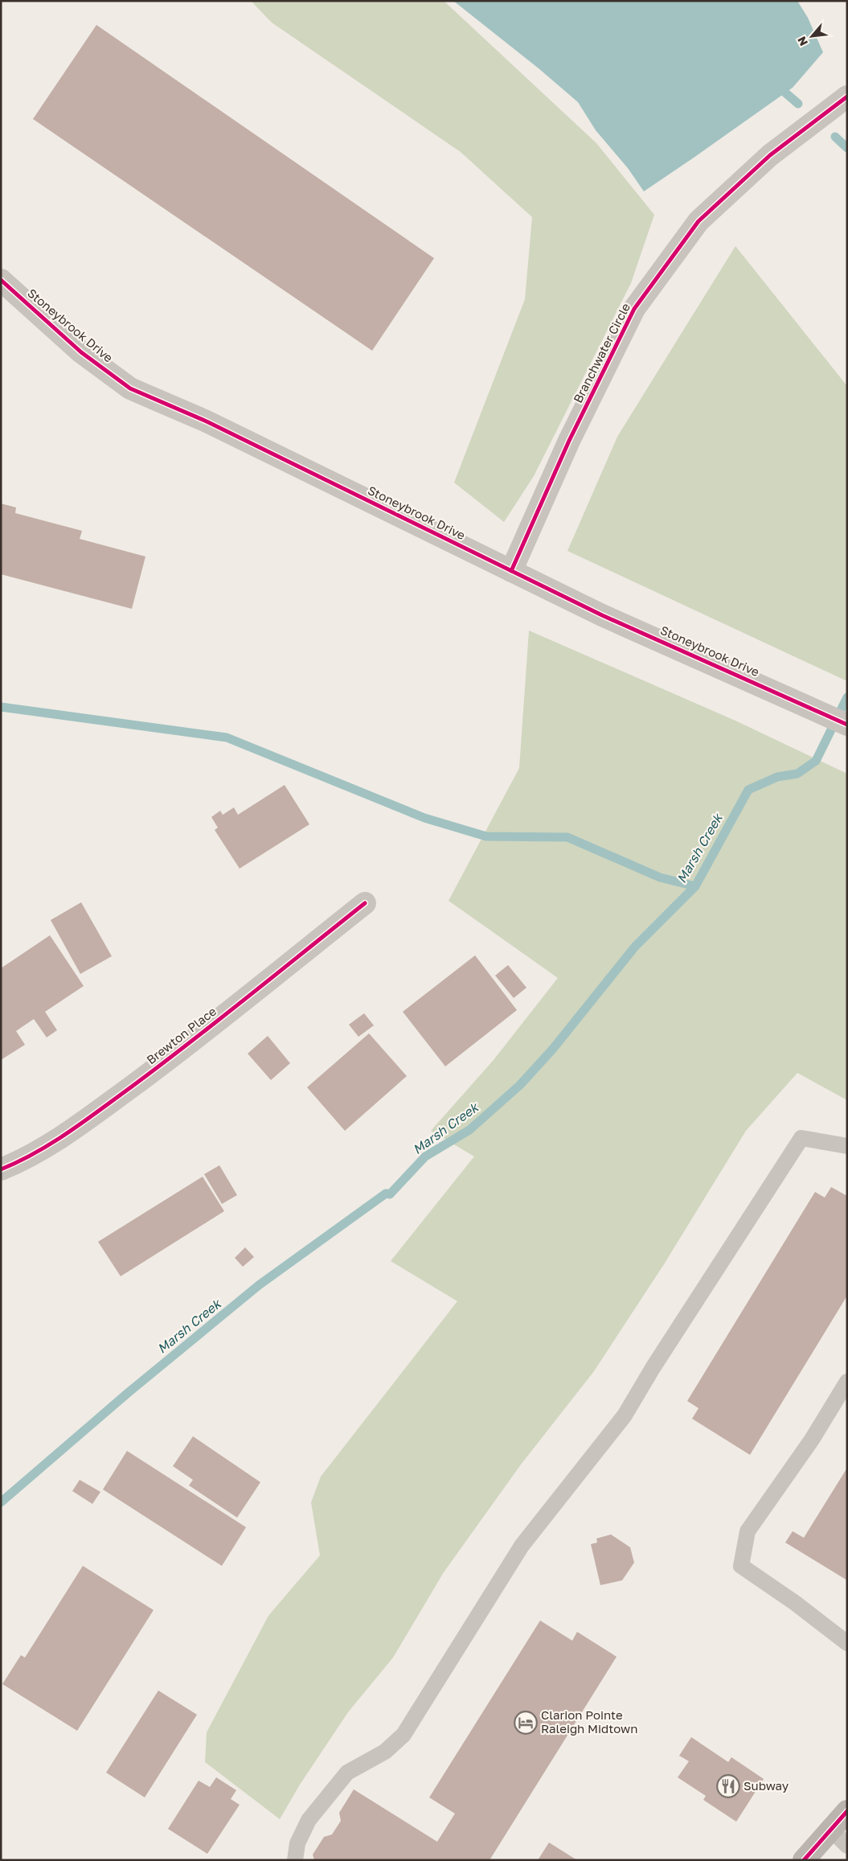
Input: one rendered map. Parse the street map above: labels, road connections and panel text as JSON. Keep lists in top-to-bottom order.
{
  "streets": {
    "street": ["Stoneybrook Drive", "Branchwater Circle", "Brewton Place"]
  },
  "crossings": [
    ["Stoneybrook Drive", "Branchwater Circle"]
  ],
  "water": ["Marsh Creek"],
  "places": {
    "hotel": ["Clarion Pointe Raleigh Midtown"],
    "restaurant": ["Subway"]
  },
  "north": "bottom left"
}
